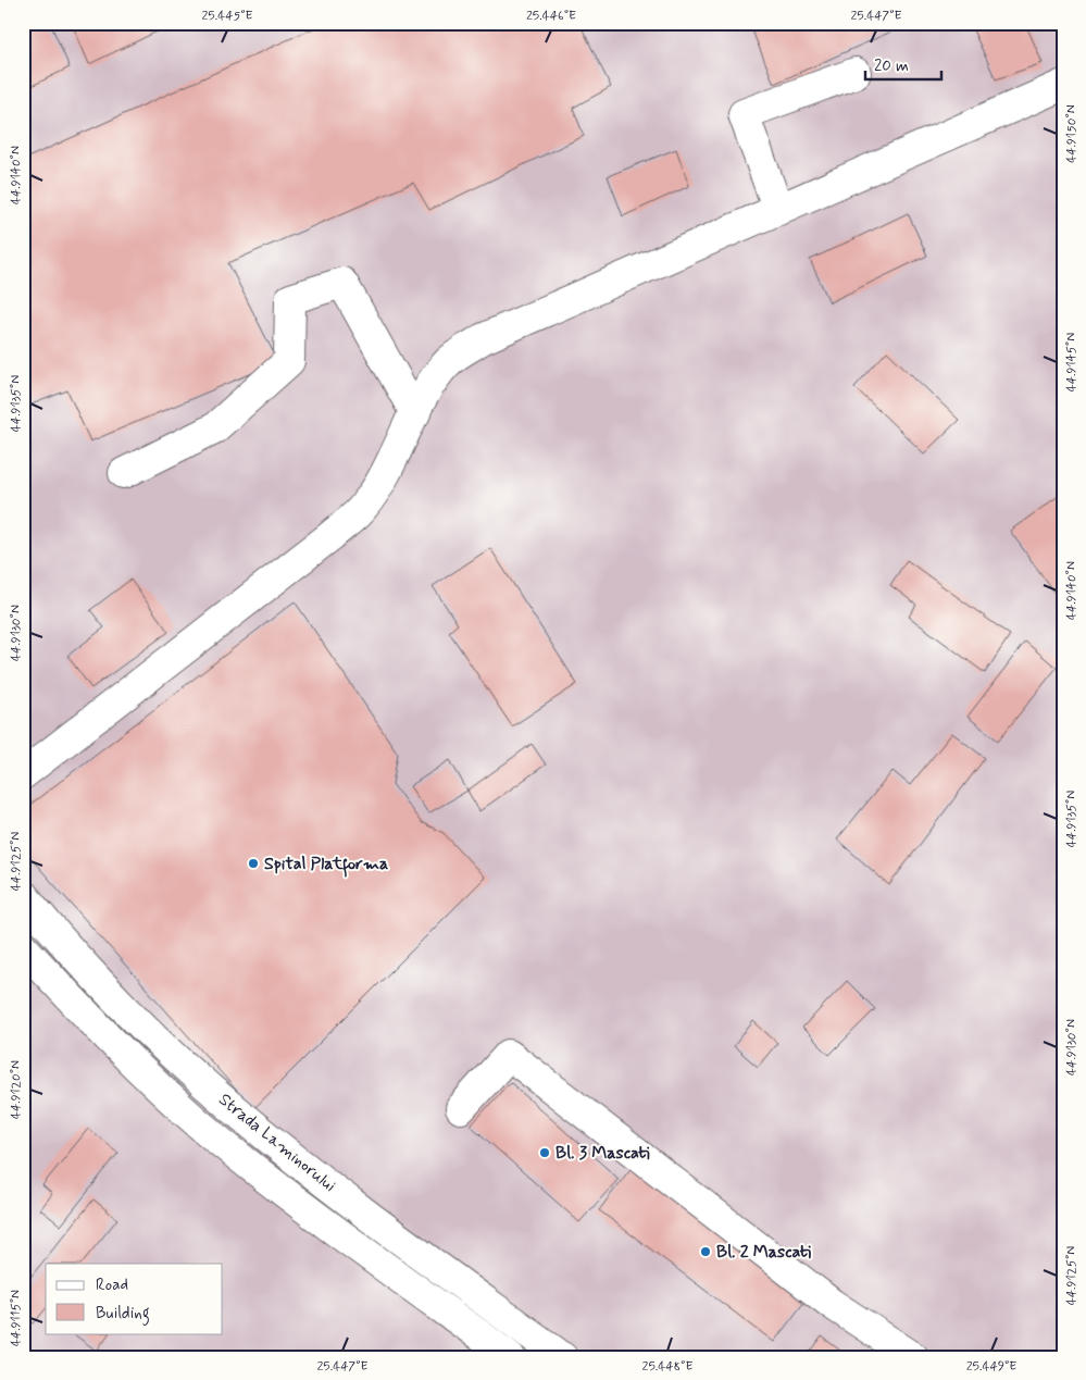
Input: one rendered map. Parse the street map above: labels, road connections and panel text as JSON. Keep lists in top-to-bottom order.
{
  "streets": {
    "main road": ["Strada Laminorului"]
  },
  "places": ["Spital Platforma", "Bl. 3 Mascati", "Bl. 2 Mascati"],
  "legend": ["Road", "Building"],
  "scale_bar": "20 m",
  "coordinates": [
    "25.445°E",
    "25.446°E",
    "25.447°E",
    "44.9150°N",
    "44.9140°N",
    "44.9145°N",
    "44.9135°N",
    "44.9130°N",
    "44.9125°N",
    "44.9120°N",
    "44.9115°N",
    "25.448°E",
    "25.449°E"
  ]
}
